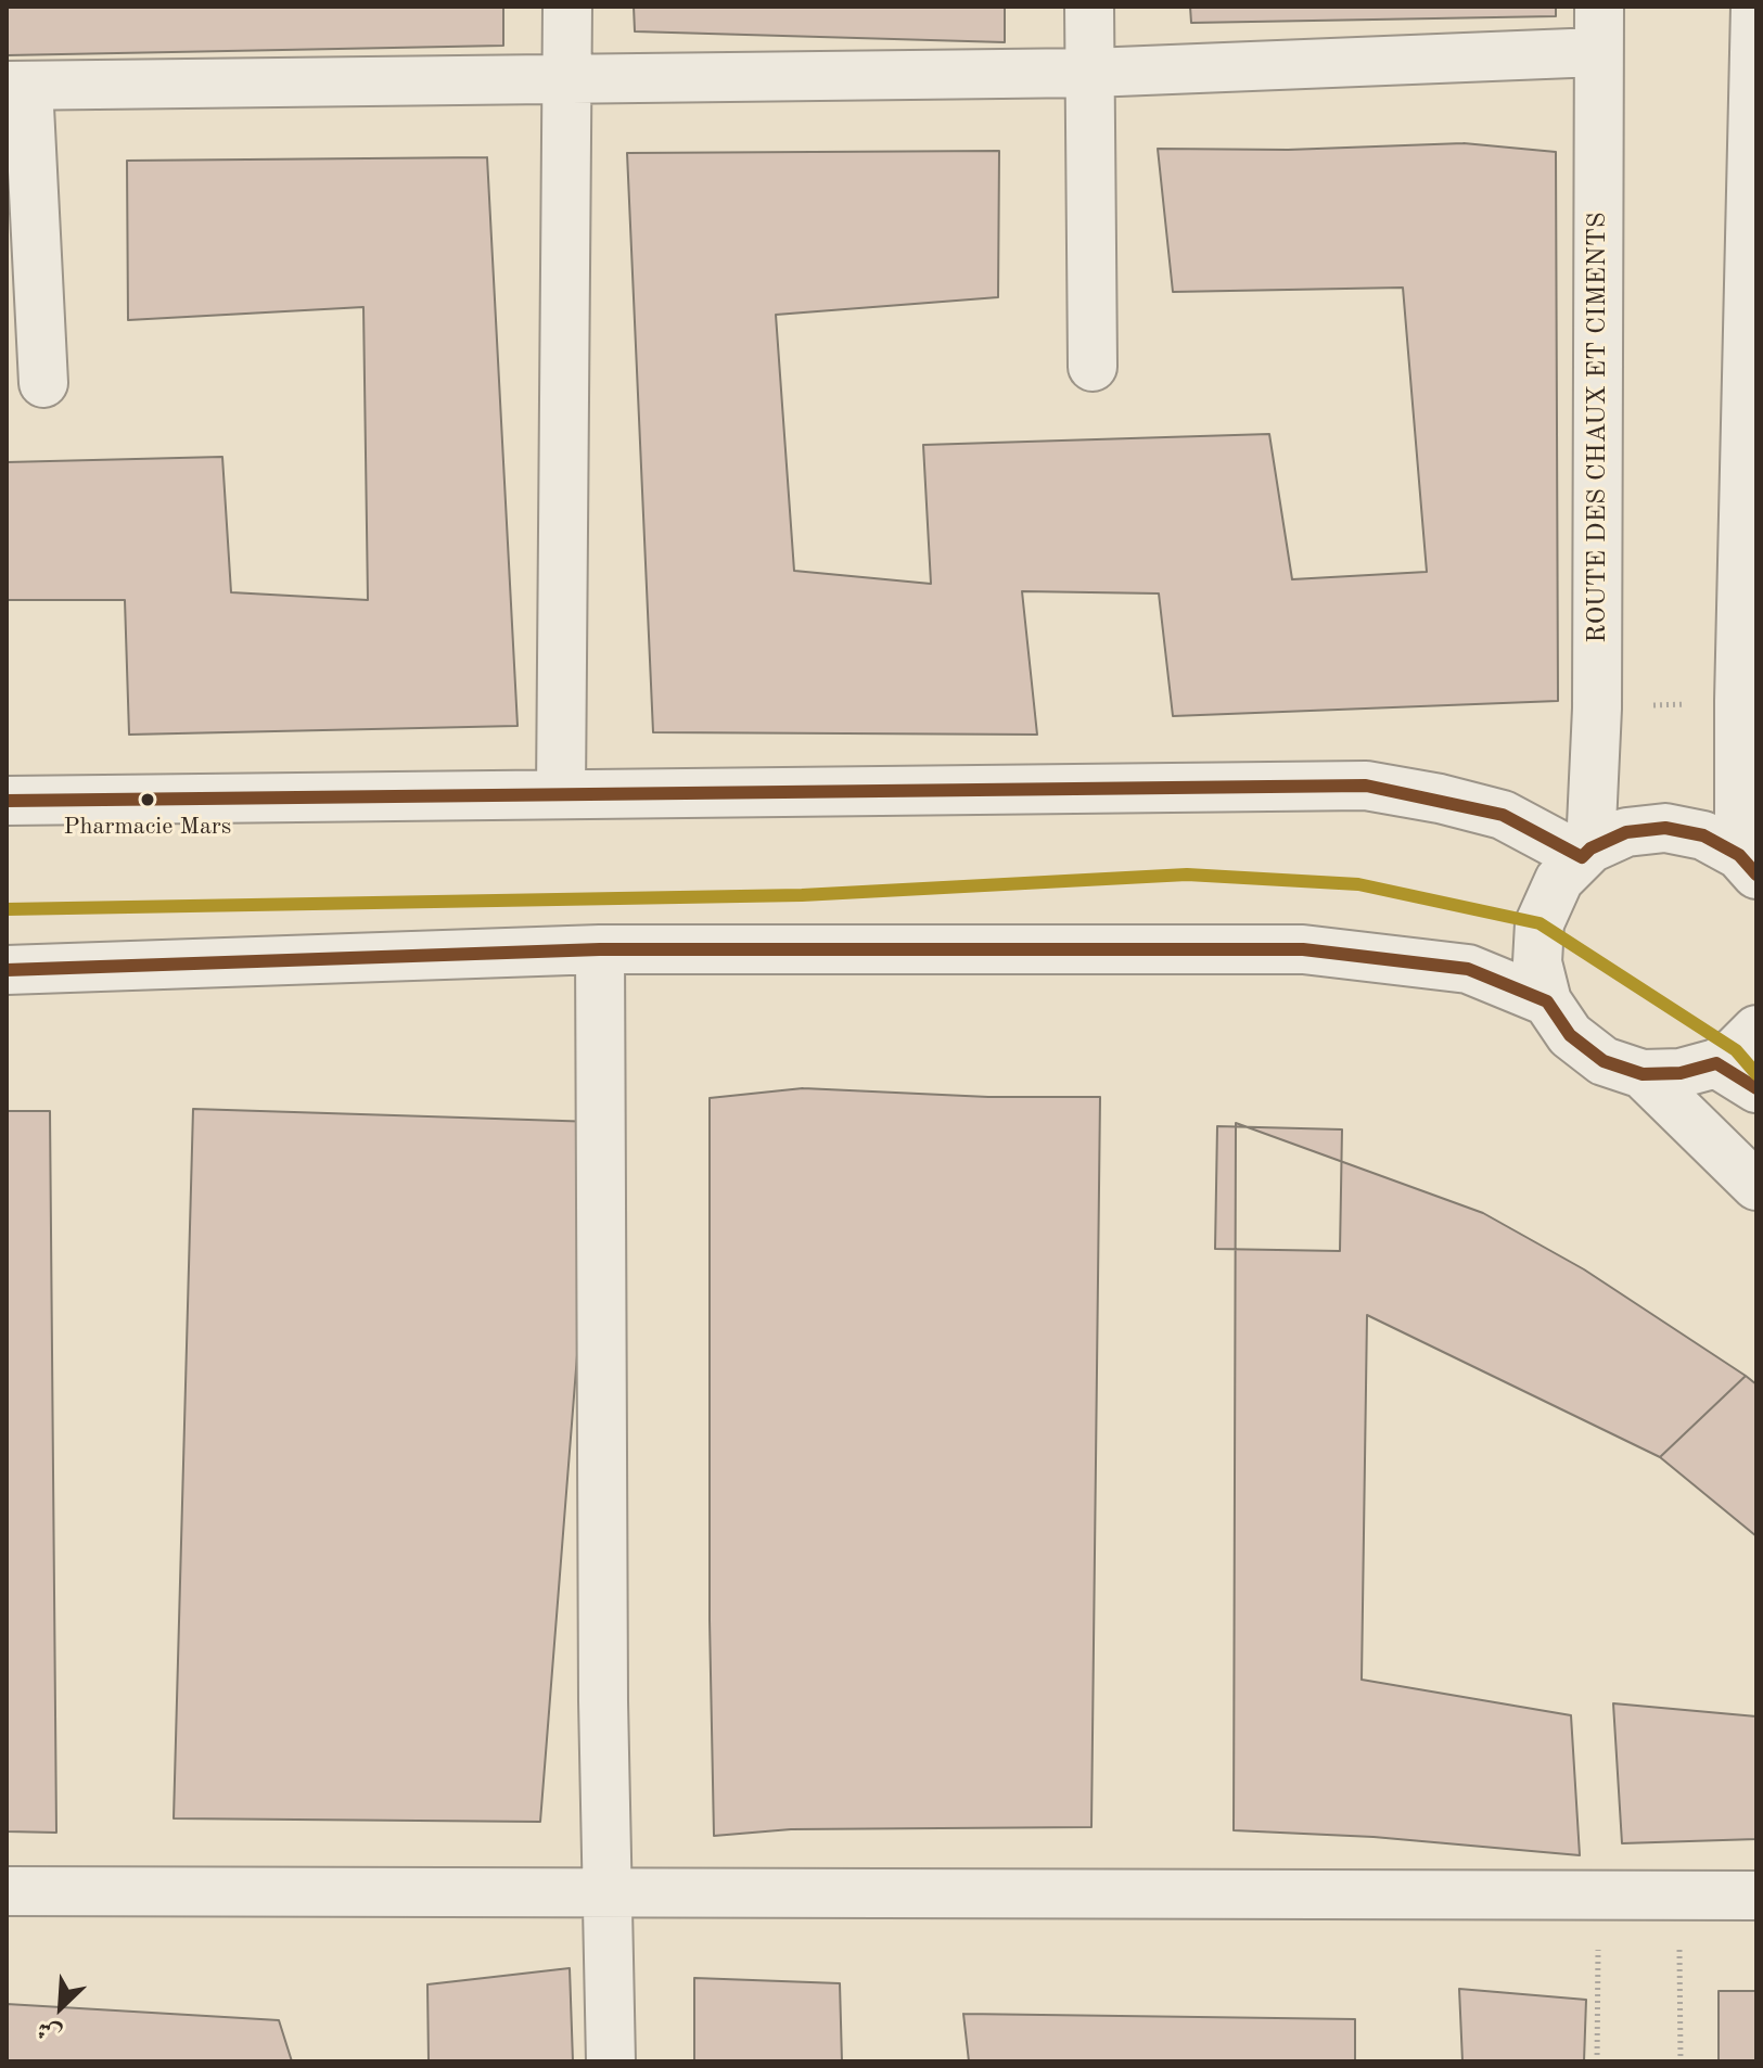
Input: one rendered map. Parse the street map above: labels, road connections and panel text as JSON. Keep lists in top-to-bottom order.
{
  "streets": {
    "street": ["ROUTE DES CHAUX ET CIMENTS"]
  },
  "places": ["Pharmacie Mars"],
  "north": "bottom left"
}
